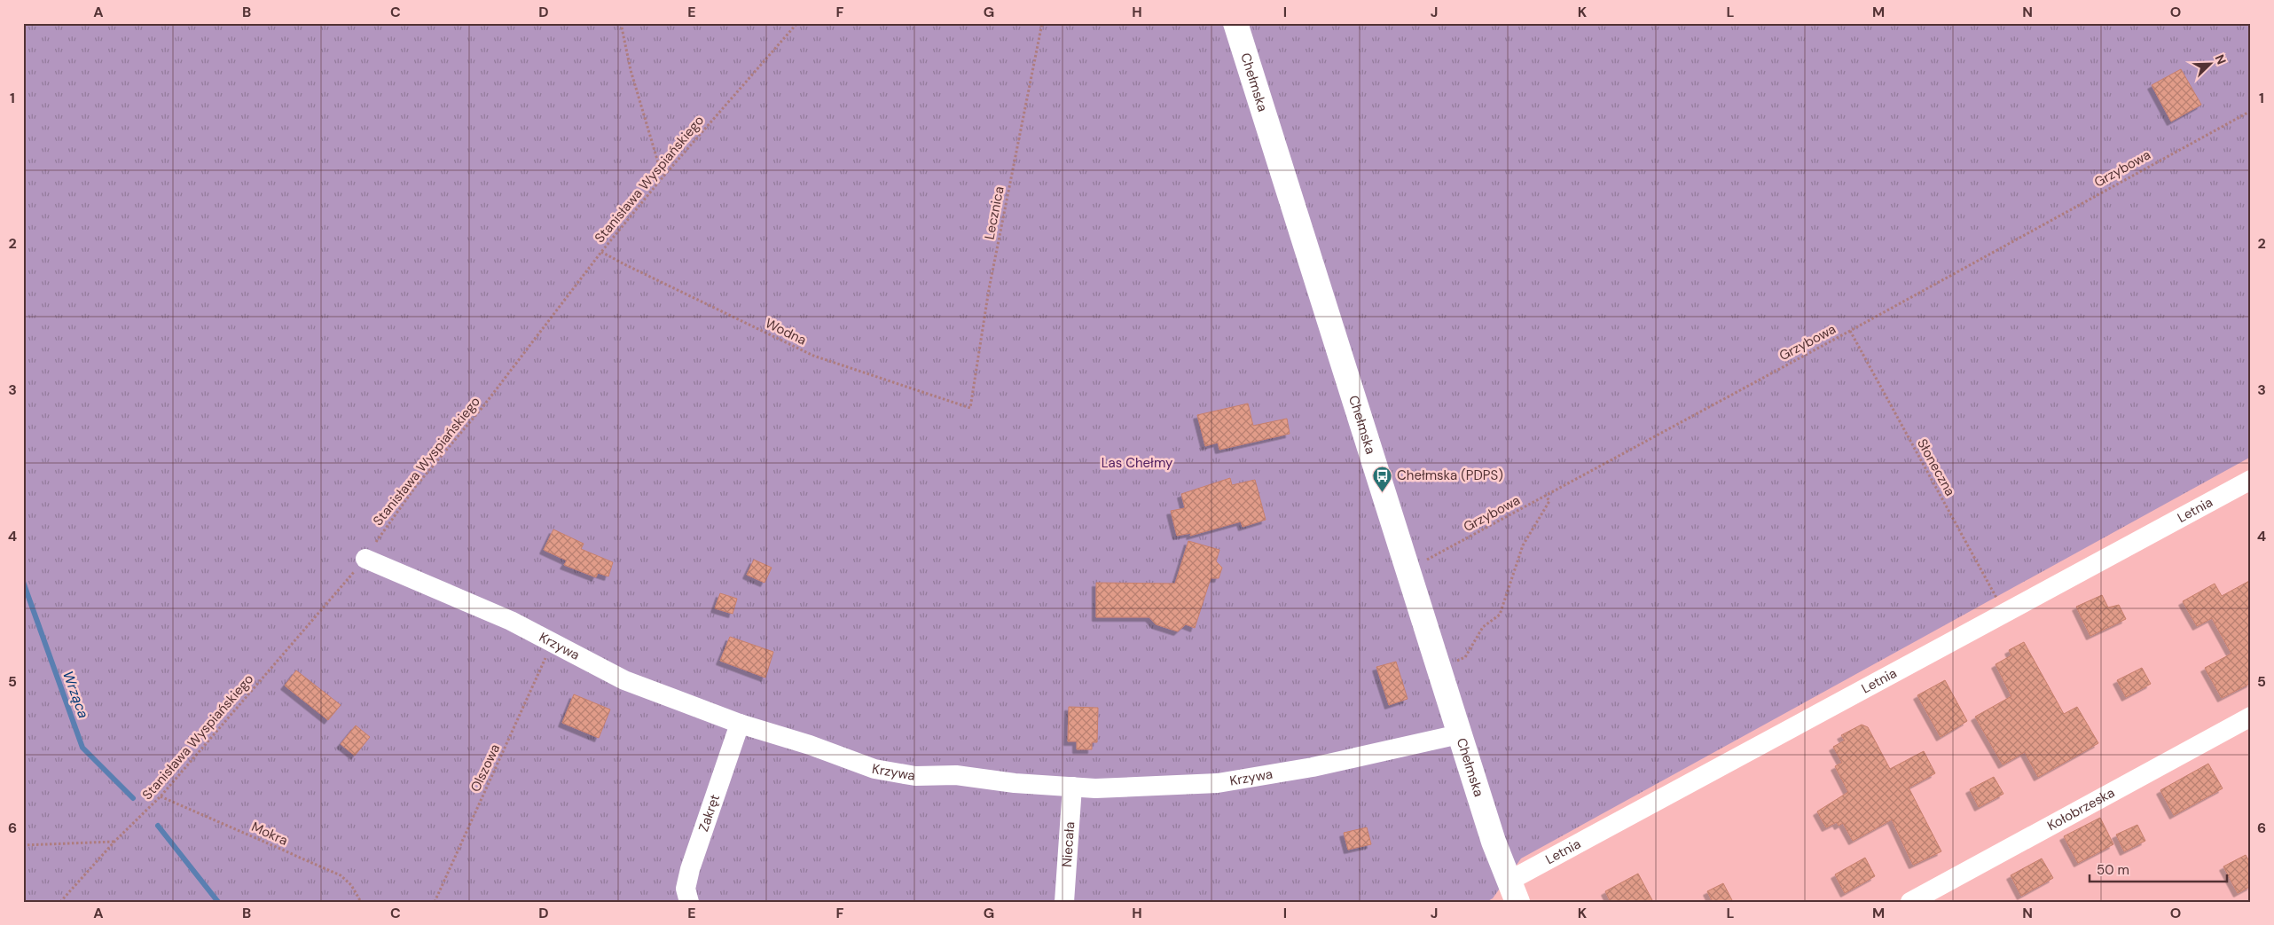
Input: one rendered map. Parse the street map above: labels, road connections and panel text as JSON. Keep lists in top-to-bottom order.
{
  "streets": {
    "street": [
      "Chełmska",
      "Letnia",
      "Krzywa",
      "Kołobrzeska",
      "Zakręt",
      "Niecała"
    ],
    "path": [
      "Grzybowa",
      "Stanisława Wyspiańskiego",
      "Lecznica",
      "Wodna",
      "Słoneczna",
      "Olszowa",
      "Mokra"
    ]
  },
  "crossings": [
    ["Chełmska", "Grzybowa"],
    ["Chełmska", "Letnia"],
    ["Chełmska", "Krzywa"],
    ["Grzybowa", "Słoneczna"],
    ["Stanisława Wyspiańskiego", "Wodna"],
    ["Stanisława Wyspiańskiego", "Krzywa"],
    ["Stanisława Wyspiańskiego", "Mokra"],
    ["Lecznica", "Wodna"],
    ["Słoneczna", "Letnia"],
    ["Krzywa", "Olszowa"],
    ["Krzywa", "Zakręt"],
    ["Krzywa", "Niecała"]
  ],
  "water": ["Wrząca"],
  "parks": ["Las Chełmy"],
  "places": {
    "bus stop": ["Chełmska (PDPS)"]
  },
  "scale_bar": "50 m",
  "north": "top right",
  "grid": {
    "columns": [
      "A",
      "B",
      "C",
      "D",
      "E",
      "F",
      "G",
      "H",
      "I",
      "J",
      "K",
      "L",
      "M",
      "N",
      "O"
    ],
    "rows": [
      "1",
      "2",
      "3",
      "4",
      "5",
      "6"
    ]
  }
}
